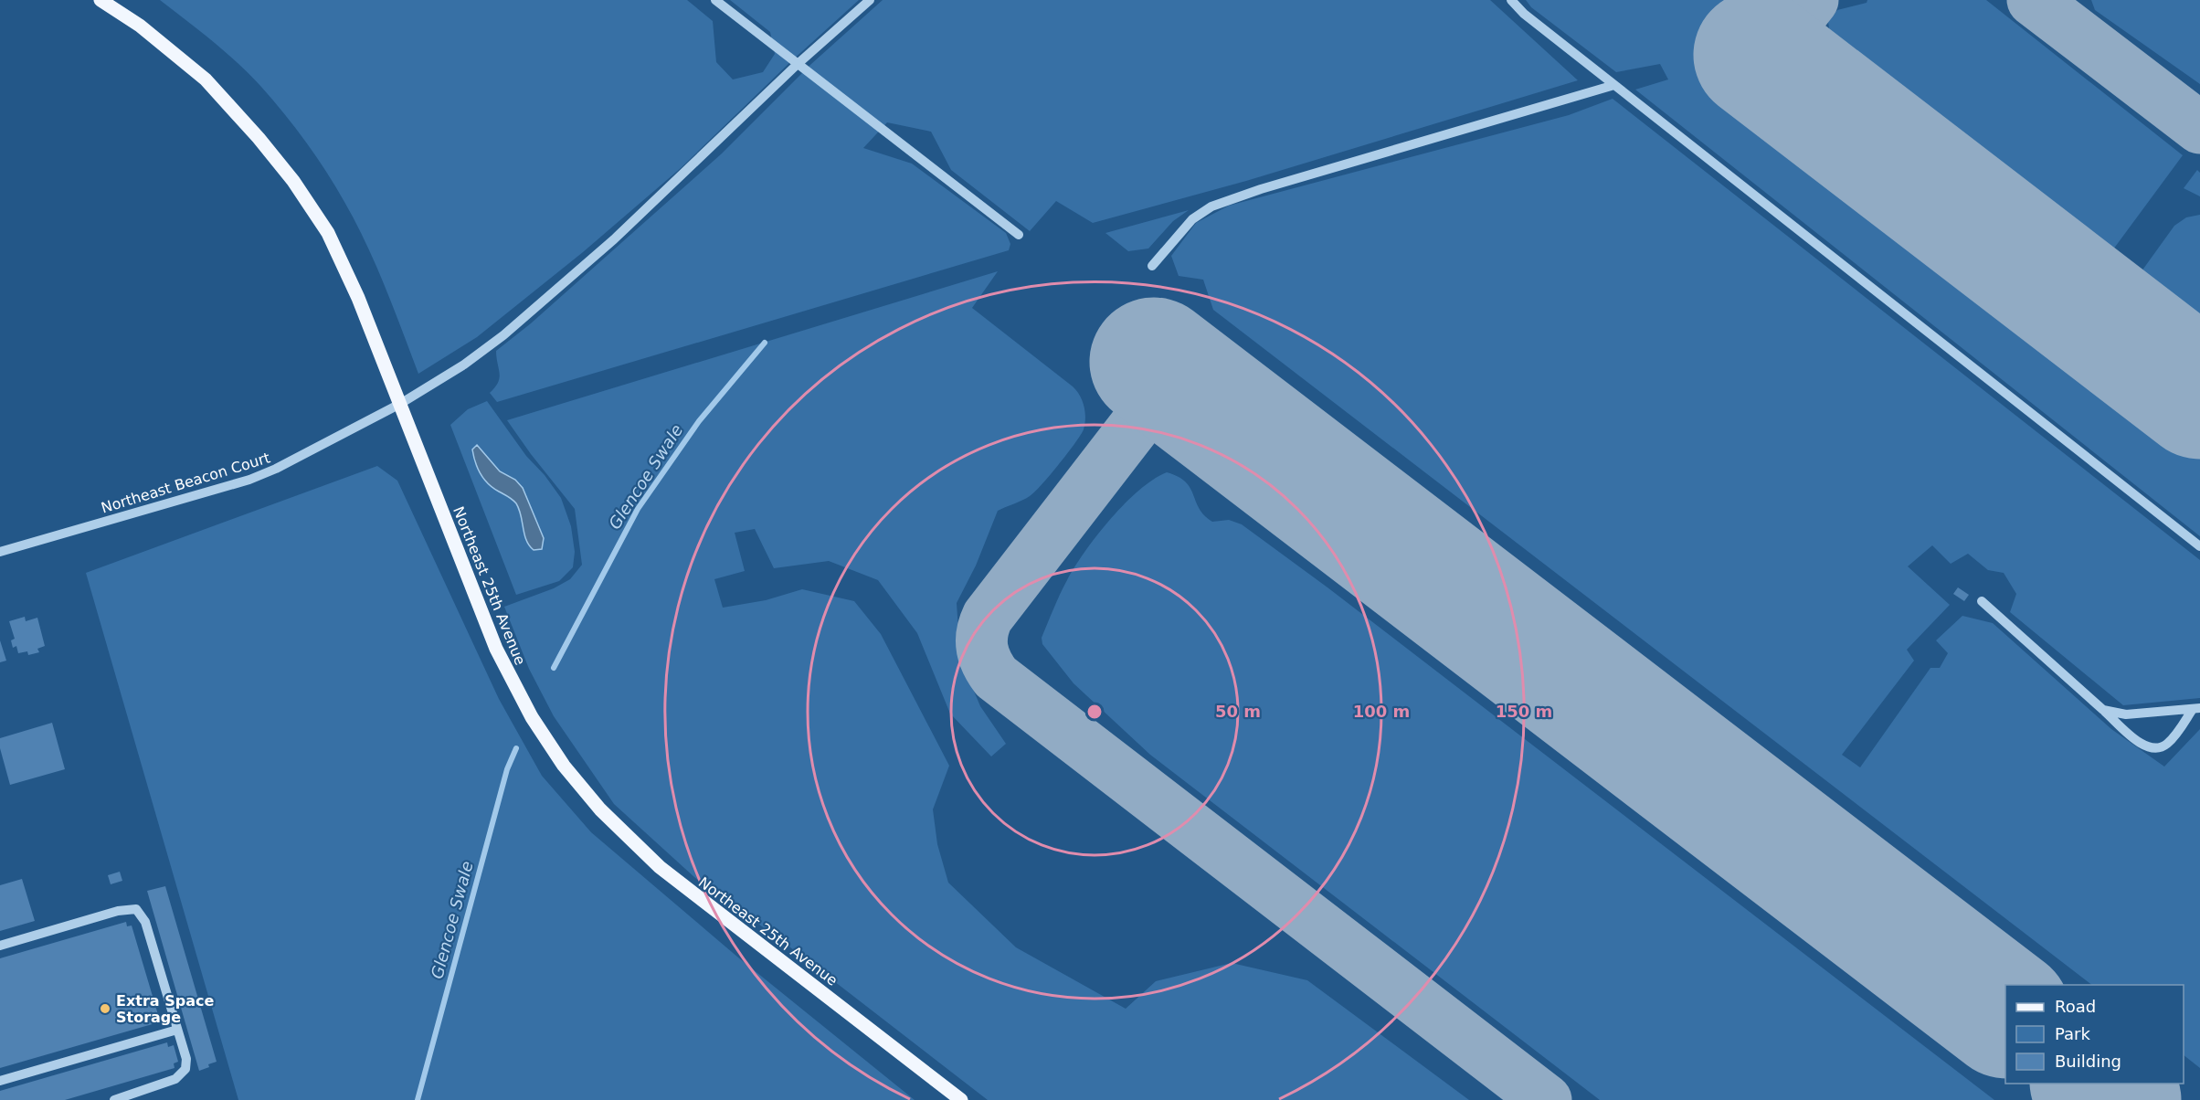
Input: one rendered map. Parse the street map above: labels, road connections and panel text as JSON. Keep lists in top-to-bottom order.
{
  "streets": {
    "main road": ["Northeast 25th Avenue"],
    "street": ["Northeast Beacon Court"]
  },
  "crossings": [
    ["Northeast Beacon Court", "Northeast 25th Avenue"]
  ],
  "water": ["Glencoe Swale"],
  "places": ["Extra Space Storage"],
  "legend": ["Road", "Park", "Building"],
  "rings": ["50 m", "100 m", "150 m"]
}
